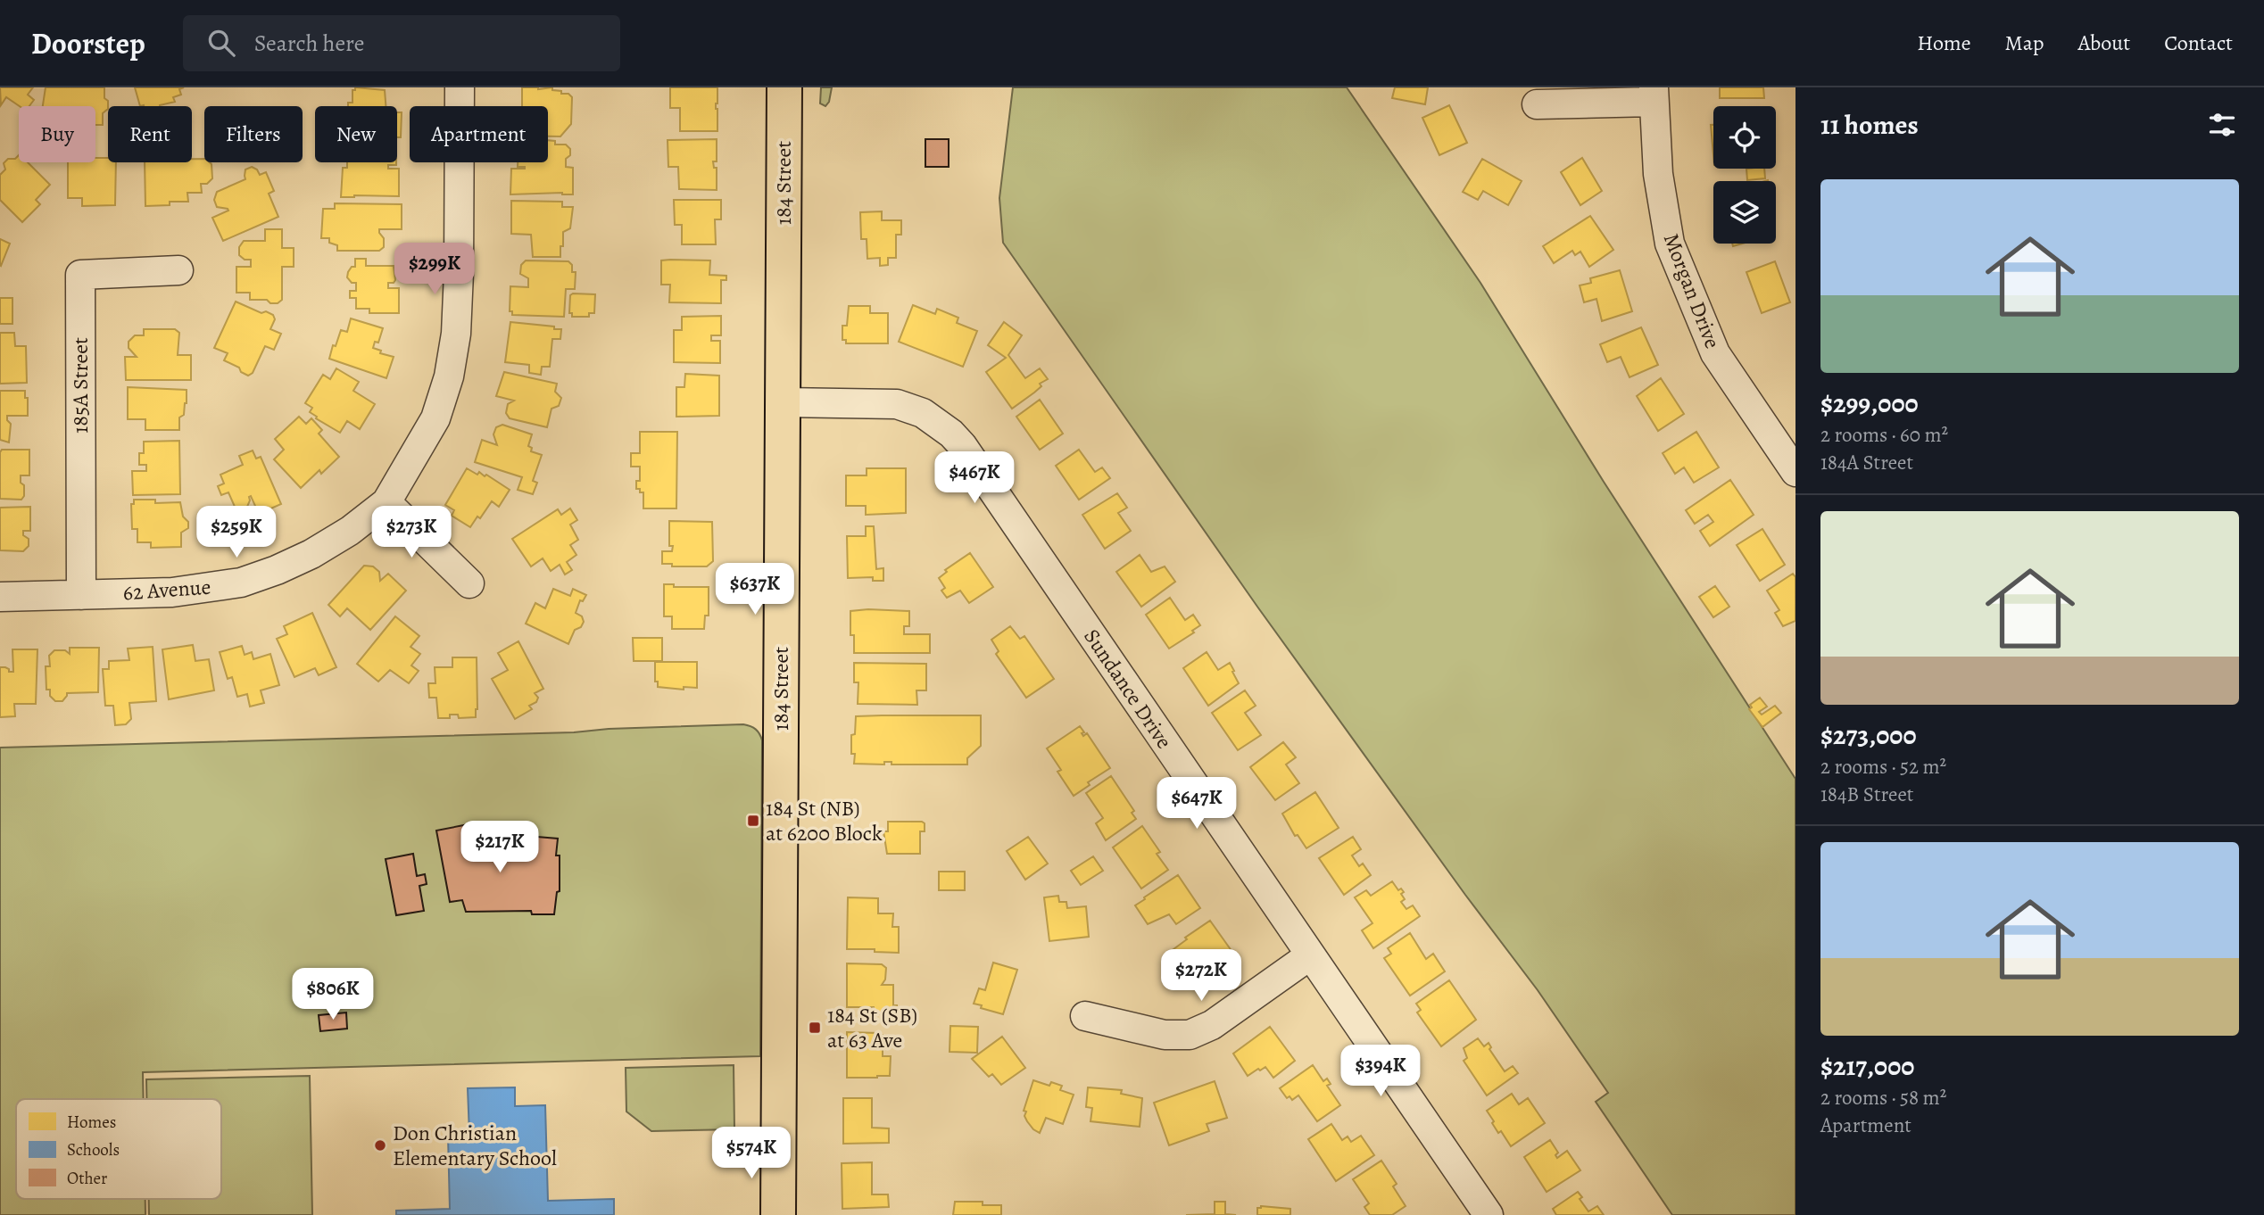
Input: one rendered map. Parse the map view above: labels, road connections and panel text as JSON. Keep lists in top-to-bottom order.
{
  "streets": {
    "main road": ["184 Street"],
    "street": [
      "Morgan Drive",
      "185A Street",
      "62 Avenue",
      "Sundance Drive"
    ]
  },
  "crossings": [
    ["184 Street", "Sundance Drive"],
    ["185A Street", "62 Avenue"]
  ],
  "places": {
    "transit": ["184 St (NB) at 6200 Block", "184 St (SB) at 63 Ave"],
    "other": ["Don Christian Elementary School"]
  },
  "legend": ["Homes", "Schools", "Other"],
  "page": {
    "header": "Doorstep",
    "search": "Search here",
    "nav": [
      "Home",
      "Map",
      "About",
      "Contact"
    ],
    "heading": "11 homes",
    "chip": [
      "Buy",
      "Rent",
      "Filters",
      "New",
      "Apartment"
    ],
    "list": [
      {
        "name": "$299,000",
        "note": "2 rooms · 60 m² · 184A Street"
      },
      {
        "name": "$273,000",
        "note": "2 rooms · 52 m² · 184B Street"
      },
      {
        "name": "$217,000",
        "note": "2 rooms · 58 m² · Apartment"
      }
    ],
    "price": [
      "$299K",
      "$467K",
      "$259K",
      "$273K",
      "$637K",
      "$647K",
      "$217K",
      "$272K",
      "$806K",
      "$394K",
      "$574K"
    ]
  }
}
